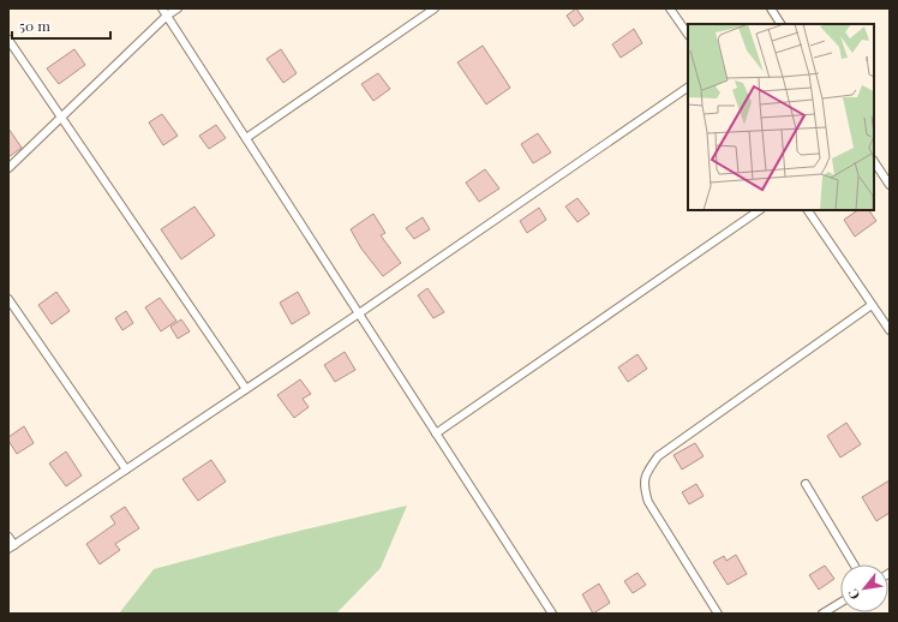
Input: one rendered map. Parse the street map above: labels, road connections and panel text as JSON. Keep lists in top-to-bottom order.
{
  "scale_bar": "50 m",
  "north": "bottom left"
}
